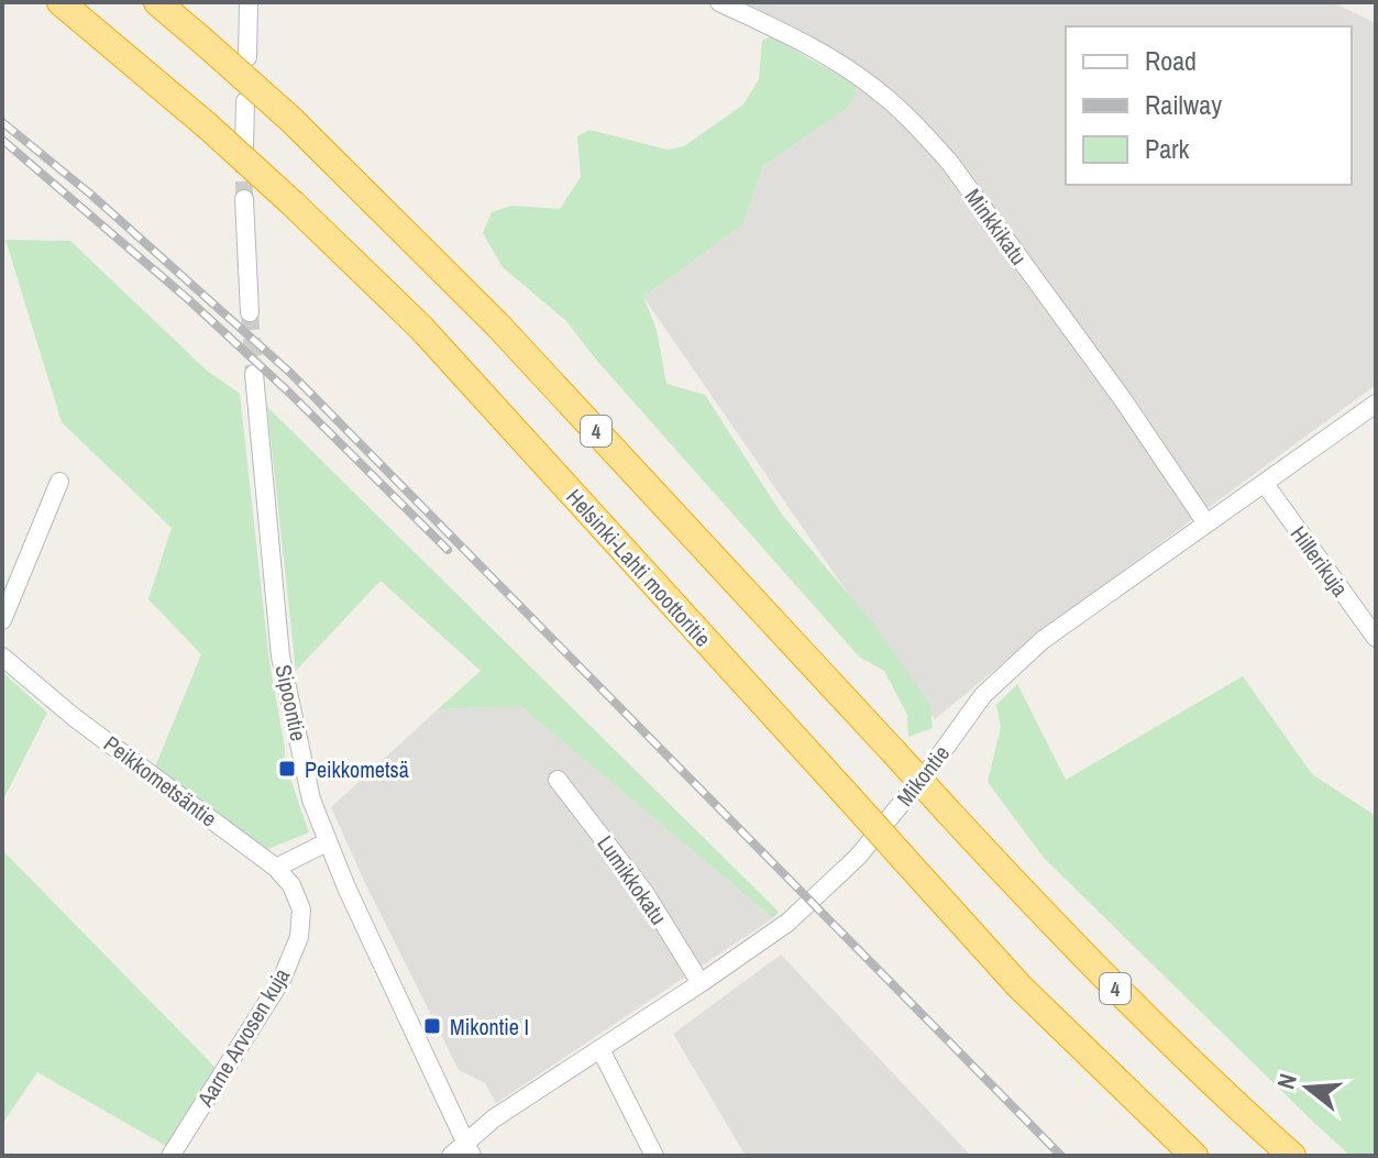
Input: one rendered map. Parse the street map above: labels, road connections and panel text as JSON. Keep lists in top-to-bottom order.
{
  "streets": {
    "highway": ["4", "Helsinki-Lahti moottoritie"],
    "street": [
      "Minkkikatu",
      "Hillerikuja",
      "Sipoontie",
      "Mikontie",
      "Peikkometsäntie",
      "Lumikkokatu",
      "Aarne Arvosen kuja"
    ]
  },
  "crossings": [
    ["Minkkikatu", "Mikontie"],
    ["Hillerikuja", "Mikontie"],
    ["Sipoontie", "Mikontie"],
    ["Mikontie", "Lumikkokatu"],
    ["Peikkometsäntie", "Aarne Arvosen kuja"]
  ],
  "places": {
    "transit": ["Peikkometsä", "Mikontie I"]
  },
  "legend": ["Road", "Railway", "Park"],
  "north": "left"
}
